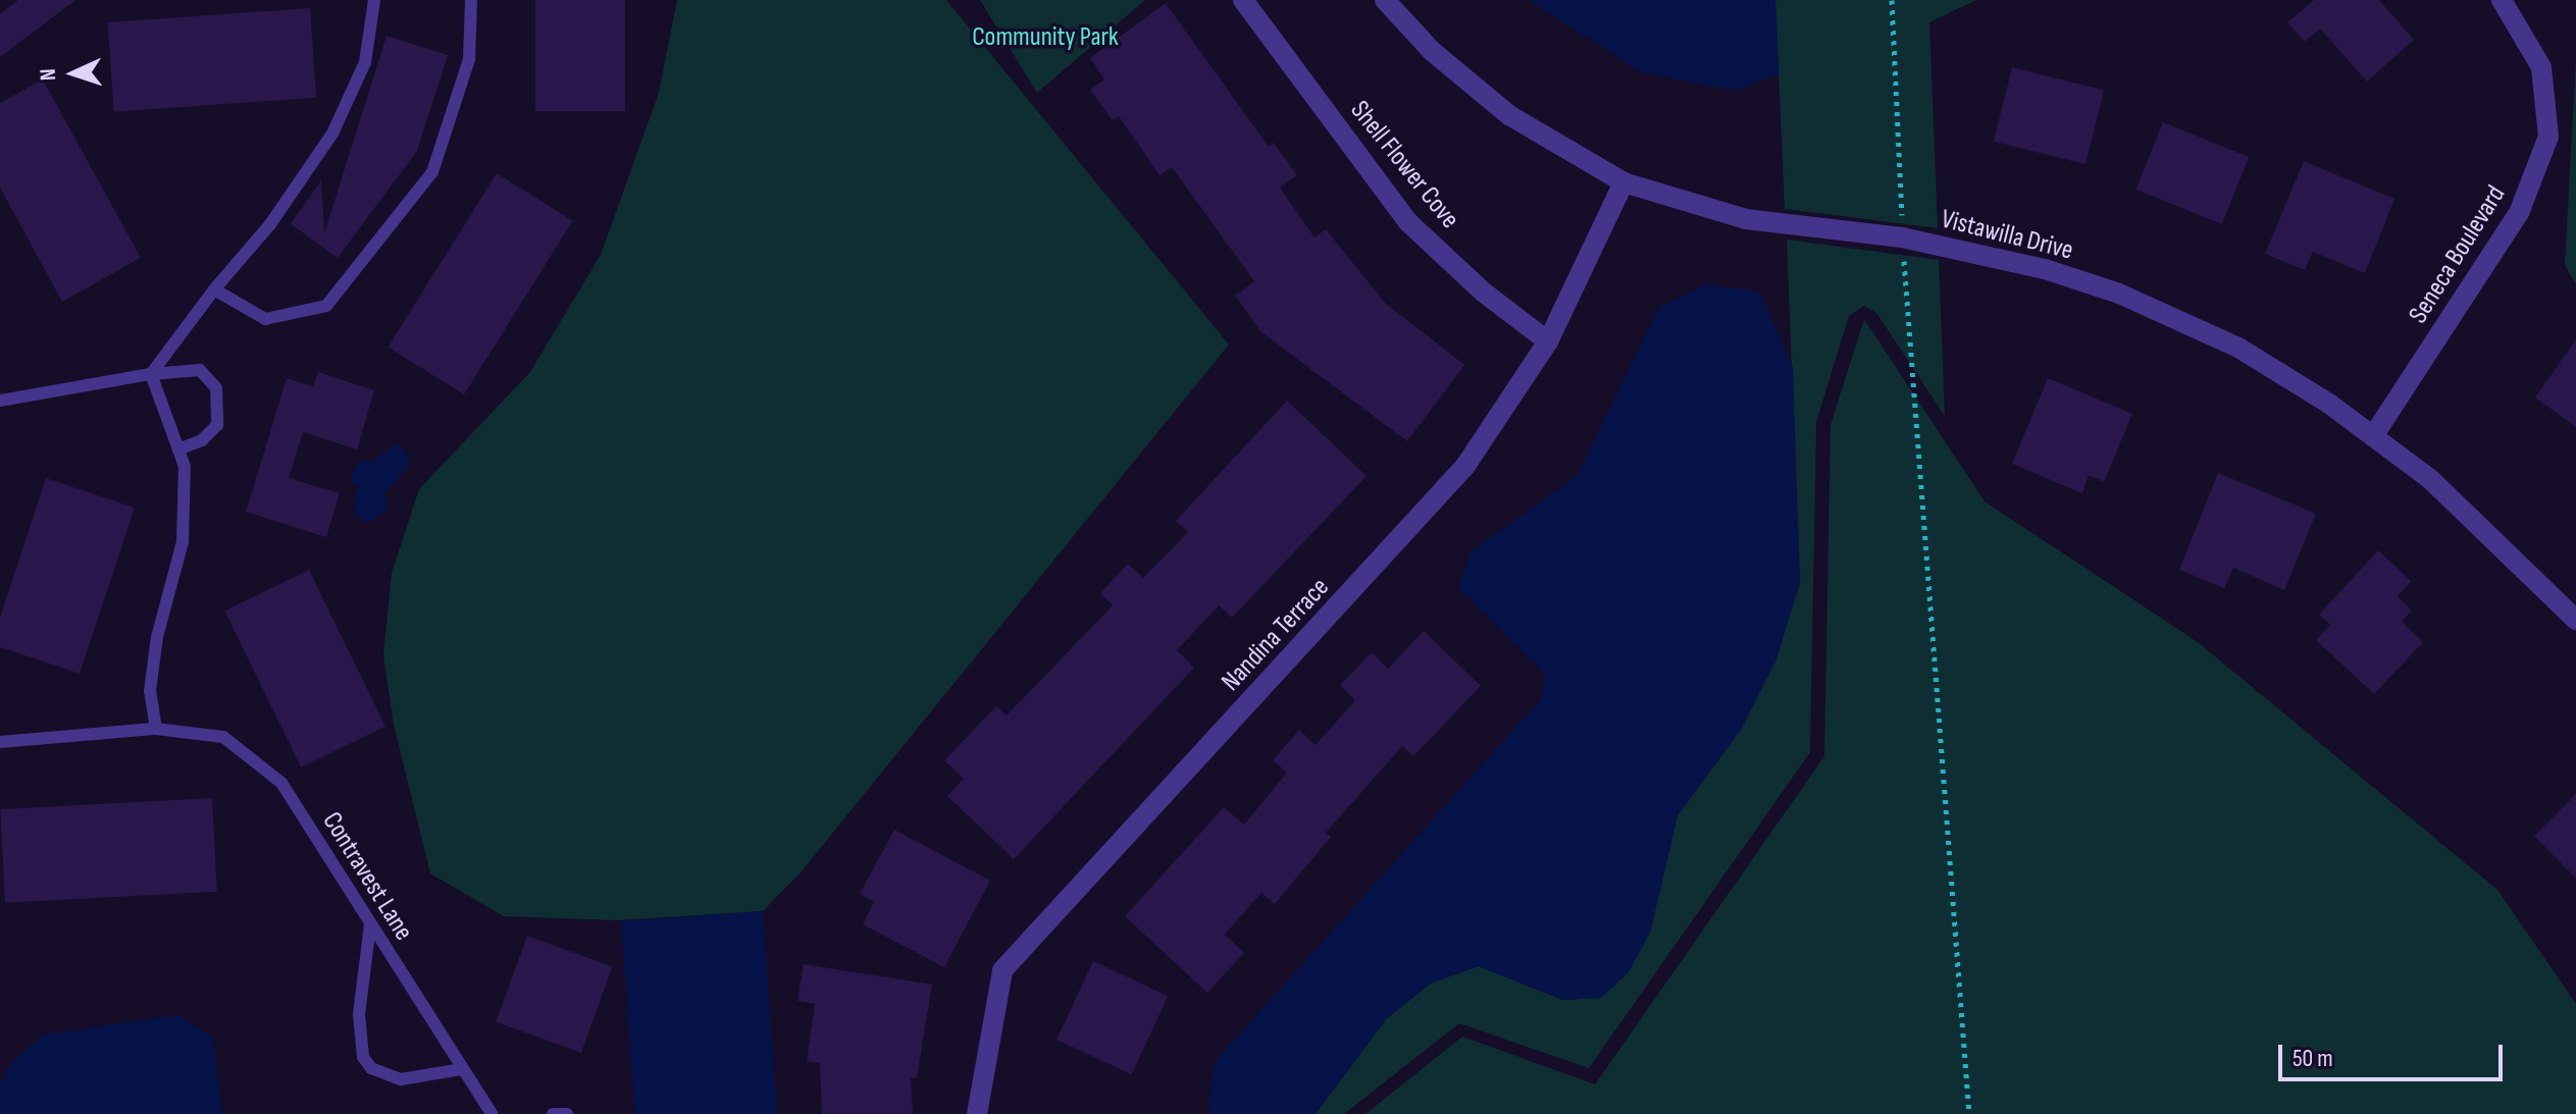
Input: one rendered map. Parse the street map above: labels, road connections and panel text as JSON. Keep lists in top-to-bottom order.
{
  "streets": {
    "street": [
      "Shell Flower Cove",
      "Vistawilla Drive",
      "Seneca Boulevard",
      "Nandina Terrace"
    ],
    "lane": ["Contravest Lane"]
  },
  "crossings": [
    ["Shell Flower Cove", "Nandina Terrace"],
    ["Vistawilla Drive", "Seneca Boulevard"],
    ["Vistawilla Drive", "Nandina Terrace"]
  ],
  "parks": ["Community Park"],
  "scale_bar": "50 m",
  "north": "left"
}
